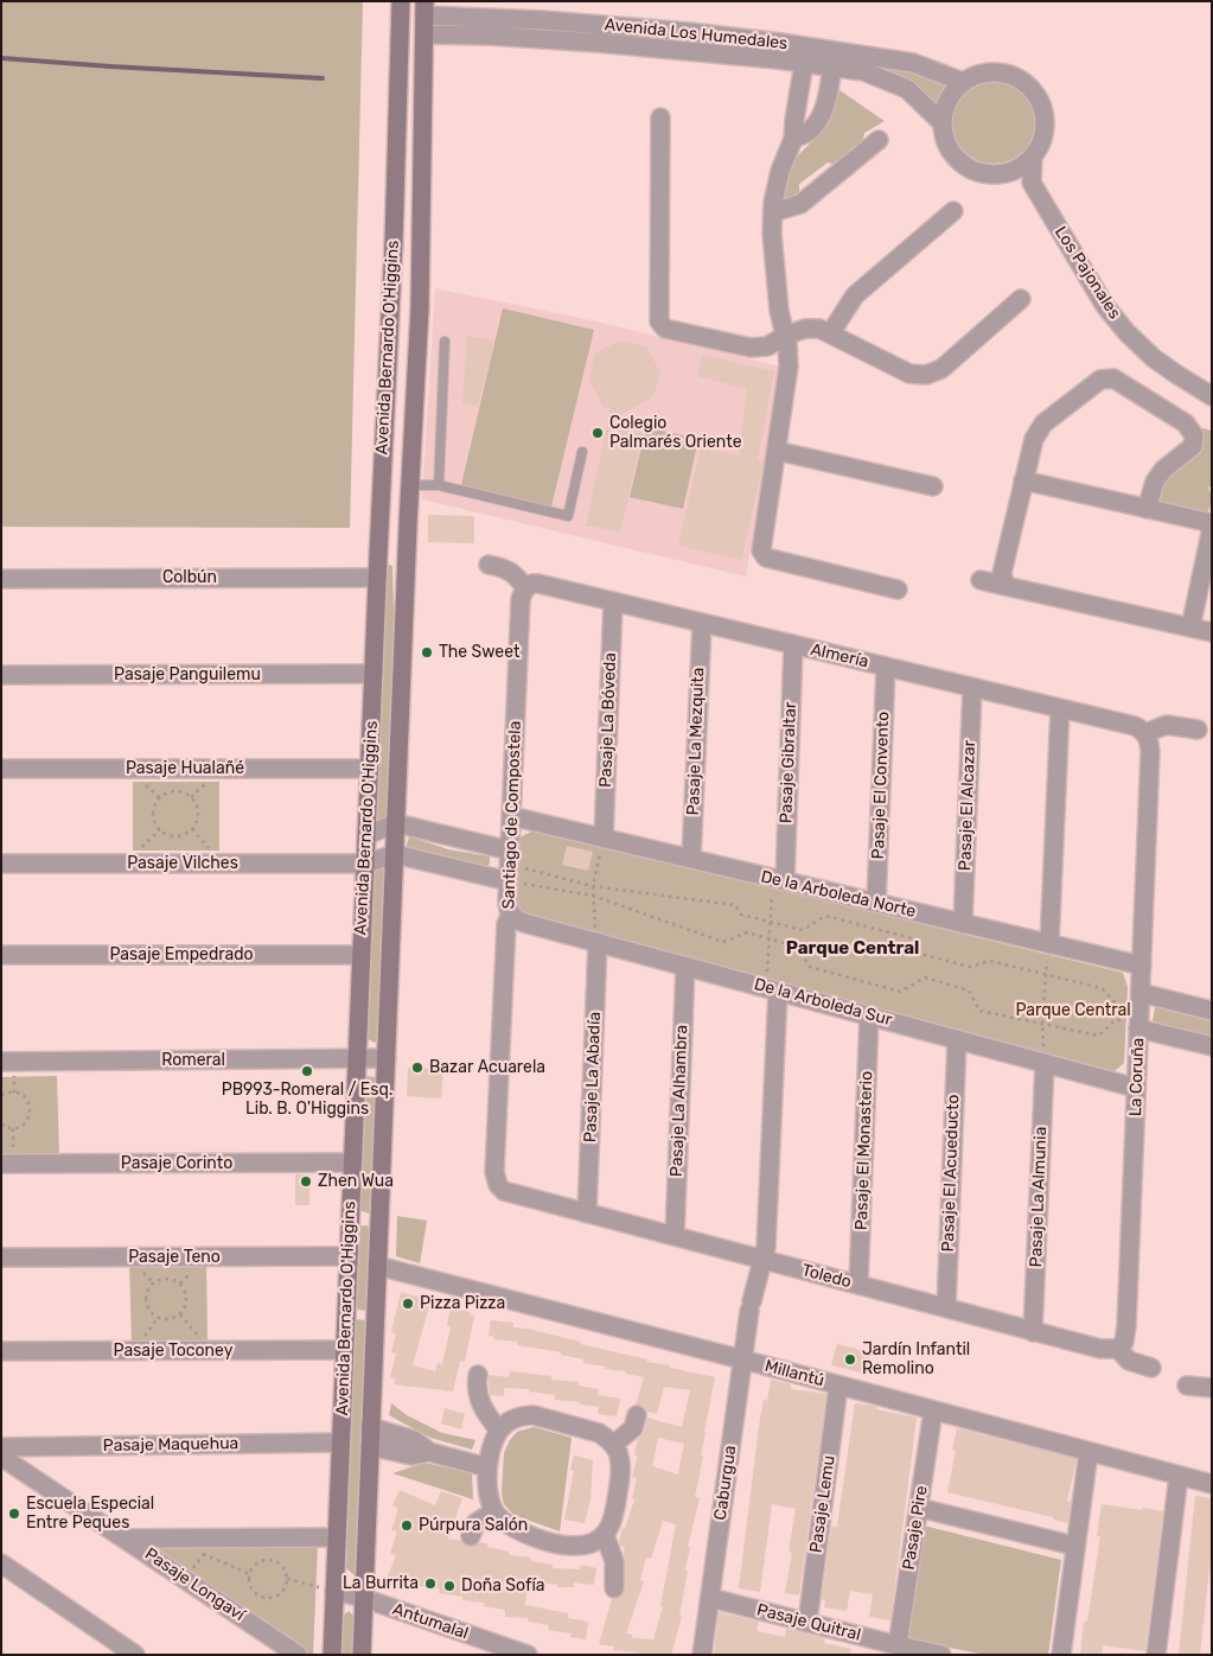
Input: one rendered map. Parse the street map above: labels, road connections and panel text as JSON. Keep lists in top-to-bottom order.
{
  "streets": {
    "main road": ["Avenida Bernardo O'Higgins"],
    "street": [
      "Avenida Los Humedales",
      "Los Pajonales",
      "Colbún",
      "Almería",
      "Pasaje Panguilemu",
      "Pasaje La Bóveda",
      "Pasaje La Mezquita",
      "Pasaje Gibraltar",
      "Pasaje Hualañé",
      "Pasaje El Convento",
      "Pasaje El Alcazar",
      "Santiago de Compostela",
      "Pasaje Vilches",
      "De la Arboleda Norte",
      "Pasaje Empedrado",
      "De la Arboleda Sur",
      "Romeral",
      "Pasaje La Abadía",
      "La Coruña",
      "Pasaje La Alhambra",
      "Pasaje El Monasterio",
      "Pasaje Corinto",
      "Pasaje El Acueducto",
      "Pasaje La Almunia",
      "Pasaje Teno",
      "Toledo",
      "Pasaje Toconey",
      "Millantú",
      "Pasaje Maquehua",
      "Caburgua",
      "Pasaje Lemu",
      "Pasaje Pire",
      "Pasaje Longaví",
      "Antumalal",
      "Pasaje Quitral"
    ]
  },
  "crossings": [
    ["Avenida Los Humedales", "Avenida Bernardo O'Higgins"],
    ["Avenida Bernardo O'Higgins", "Colbún"],
    ["Avenida Bernardo O'Higgins", "Pasaje Panguilemu"],
    ["Avenida Bernardo O'Higgins", "Pasaje Hualañé"],
    ["Avenida Bernardo O'Higgins", "Pasaje Vilches"],
    ["Avenida Bernardo O'Higgins", "Pasaje Empedrado"],
    ["Avenida Bernardo O'Higgins", "Romeral"],
    ["Avenida Bernardo O'Higgins", "Pasaje Corinto"],
    ["Avenida Bernardo O'Higgins", "Pasaje Teno"],
    ["Avenida Bernardo O'Higgins", "Pasaje Toconey"],
    ["Avenida Bernardo O'Higgins", "Millantú"],
    ["Avenida Bernardo O'Higgins", "Pasaje Maquehua"],
    ["Avenida Bernardo O'Higgins", "Antumalal"],
    ["Almería", "Pasaje La Bóveda"],
    ["Almería", "Pasaje La Mezquita"],
    ["Almería", "Pasaje Gibraltar"],
    ["Almería", "Pasaje El Convento"],
    ["Almería", "Pasaje El Alcazar"],
    ["Almería", "Santiago de Compostela"],
    ["Almería", "La Coruña"],
    ["Pasaje La Bóveda", "De la Arboleda Norte"],
    ["Pasaje La Mezquita", "De la Arboleda Norte"],
    ["Pasaje Gibraltar", "De la Arboleda Norte"],
    ["Pasaje El Convento", "De la Arboleda Norte"],
    ["Pasaje El Alcazar", "De la Arboleda Norte"],
    ["Santiago de Compostela", "De la Arboleda Norte"],
    ["Santiago de Compostela", "De la Arboleda Sur"],
    ["Santiago de Compostela", "Toledo"],
    ["De la Arboleda Norte", "La Coruña"],
    ["De la Arboleda Sur", "Pasaje La Abadía"],
    ["De la Arboleda Sur", "La Coruña"],
    ["De la Arboleda Sur", "Pasaje La Alhambra"],
    ["De la Arboleda Sur", "Pasaje El Monasterio"],
    ["De la Arboleda Sur", "Pasaje El Acueducto"],
    ["De la Arboleda Sur", "Pasaje La Almunia"],
    ["De la Arboleda Sur", "Caburgua"],
    ["Pasaje La Abadía", "Toledo"],
    ["La Coruña", "Toledo"],
    ["Pasaje La Alhambra", "Toledo"],
    ["Pasaje El Monasterio", "Toledo"],
    ["Pasaje El Acueducto", "Toledo"],
    ["Pasaje La Almunia", "Toledo"],
    ["Toledo", "Caburgua"],
    ["Millantú", "Caburgua"],
    ["Millantú", "Pasaje Lemu"],
    ["Millantú", "Pasaje Pire"],
    ["Caburgua", "Pasaje Quitral"],
    ["Pasaje Lemu", "Pasaje Quitral"],
    ["Pasaje Pire", "Pasaje Quitral"]
  ],
  "districts": ["Parque Central"],
  "parks": ["Parque Central"],
  "places": [
    "Colegio Palmarés Oriente",
    "The Sweet",
    "Bazar Acuarela",
    "PB993-Romeral / Esq. Lib. B. O'Higgins",
    "Zhen Wua",
    "Pizza Pizza",
    "Jardín Infantil Remolino",
    "Escuela Especial Entre Peques",
    "Púrpura Salón",
    "La Burrita",
    "Doña Sofía"
  ]
}
